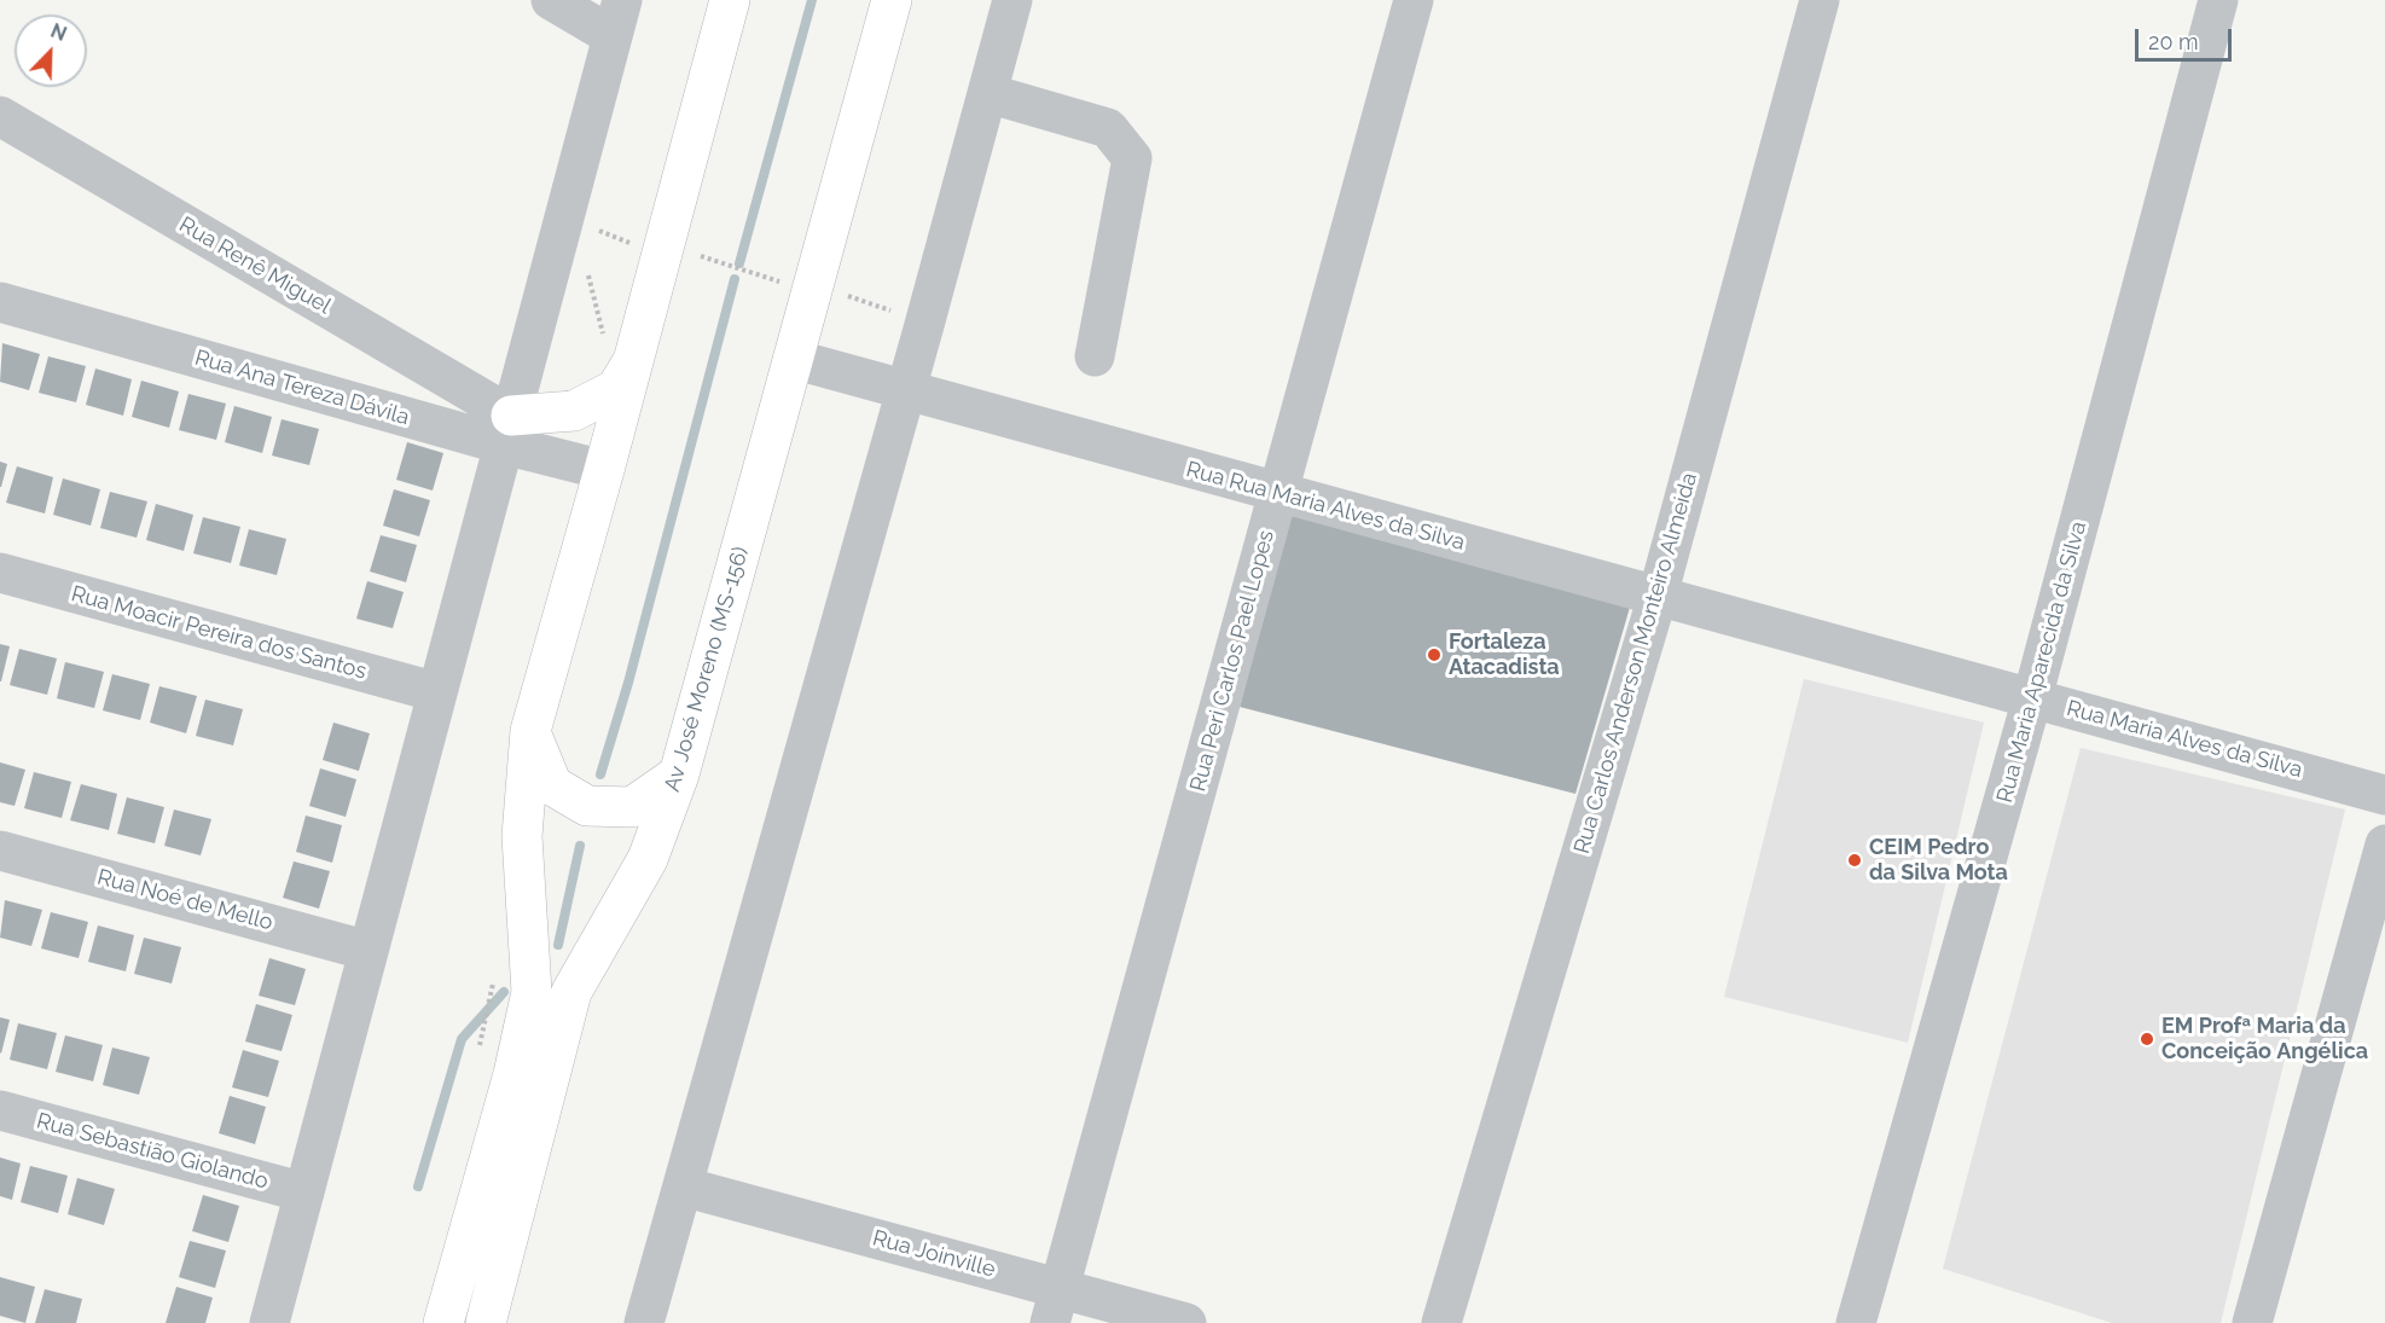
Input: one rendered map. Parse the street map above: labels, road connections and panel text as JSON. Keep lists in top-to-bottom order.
{
  "streets": {
    "main road": ["Av José Moreno (MS-156)"],
    "street": [
      "Rua Renê Miguel",
      "Rua Ana Tereza Dávila",
      "Rua Rua Maria Alves da Silva",
      "Rua Moacir Pereira dos Santos",
      "Rua Peri Carlos Pael Lopes",
      "Rua Maria Aparecida da Silva",
      "Rua Carlos Anderson Monteiro Almeida",
      "Rua Maria Alves da Silva",
      "Rua Noé de Mello",
      "Rua Sebastião Giolando",
      "Rua Joinville"
    ]
  },
  "crossings": [
    ["Rua Renê Miguel", "Rua Ana Tereza Dávila"],
    ["Rua Rua Maria Alves da Silva", "Rua Peri Carlos Pael Lopes"],
    ["Rua Rua Maria Alves da Silva", "Rua Carlos Anderson Monteiro Almeida"],
    ["Rua Rua Maria Alves da Silva", "Av José Moreno (MS-156)"],
    ["Rua Rua Maria Alves da Silva", "Rua Maria Alves da Silva"],
    ["Rua Peri Carlos Pael Lopes", "Rua Joinville"],
    ["Rua Maria Aparecida da Silva", "Rua Maria Alves da Silva"]
  ],
  "places": ["Fortaleza Atacadista", "CEIM Pedro da Silva Mota", "EM Profª Maria da Conceição Angélica"],
  "scale_bar": "20 m",
  "north": "top right"
}
